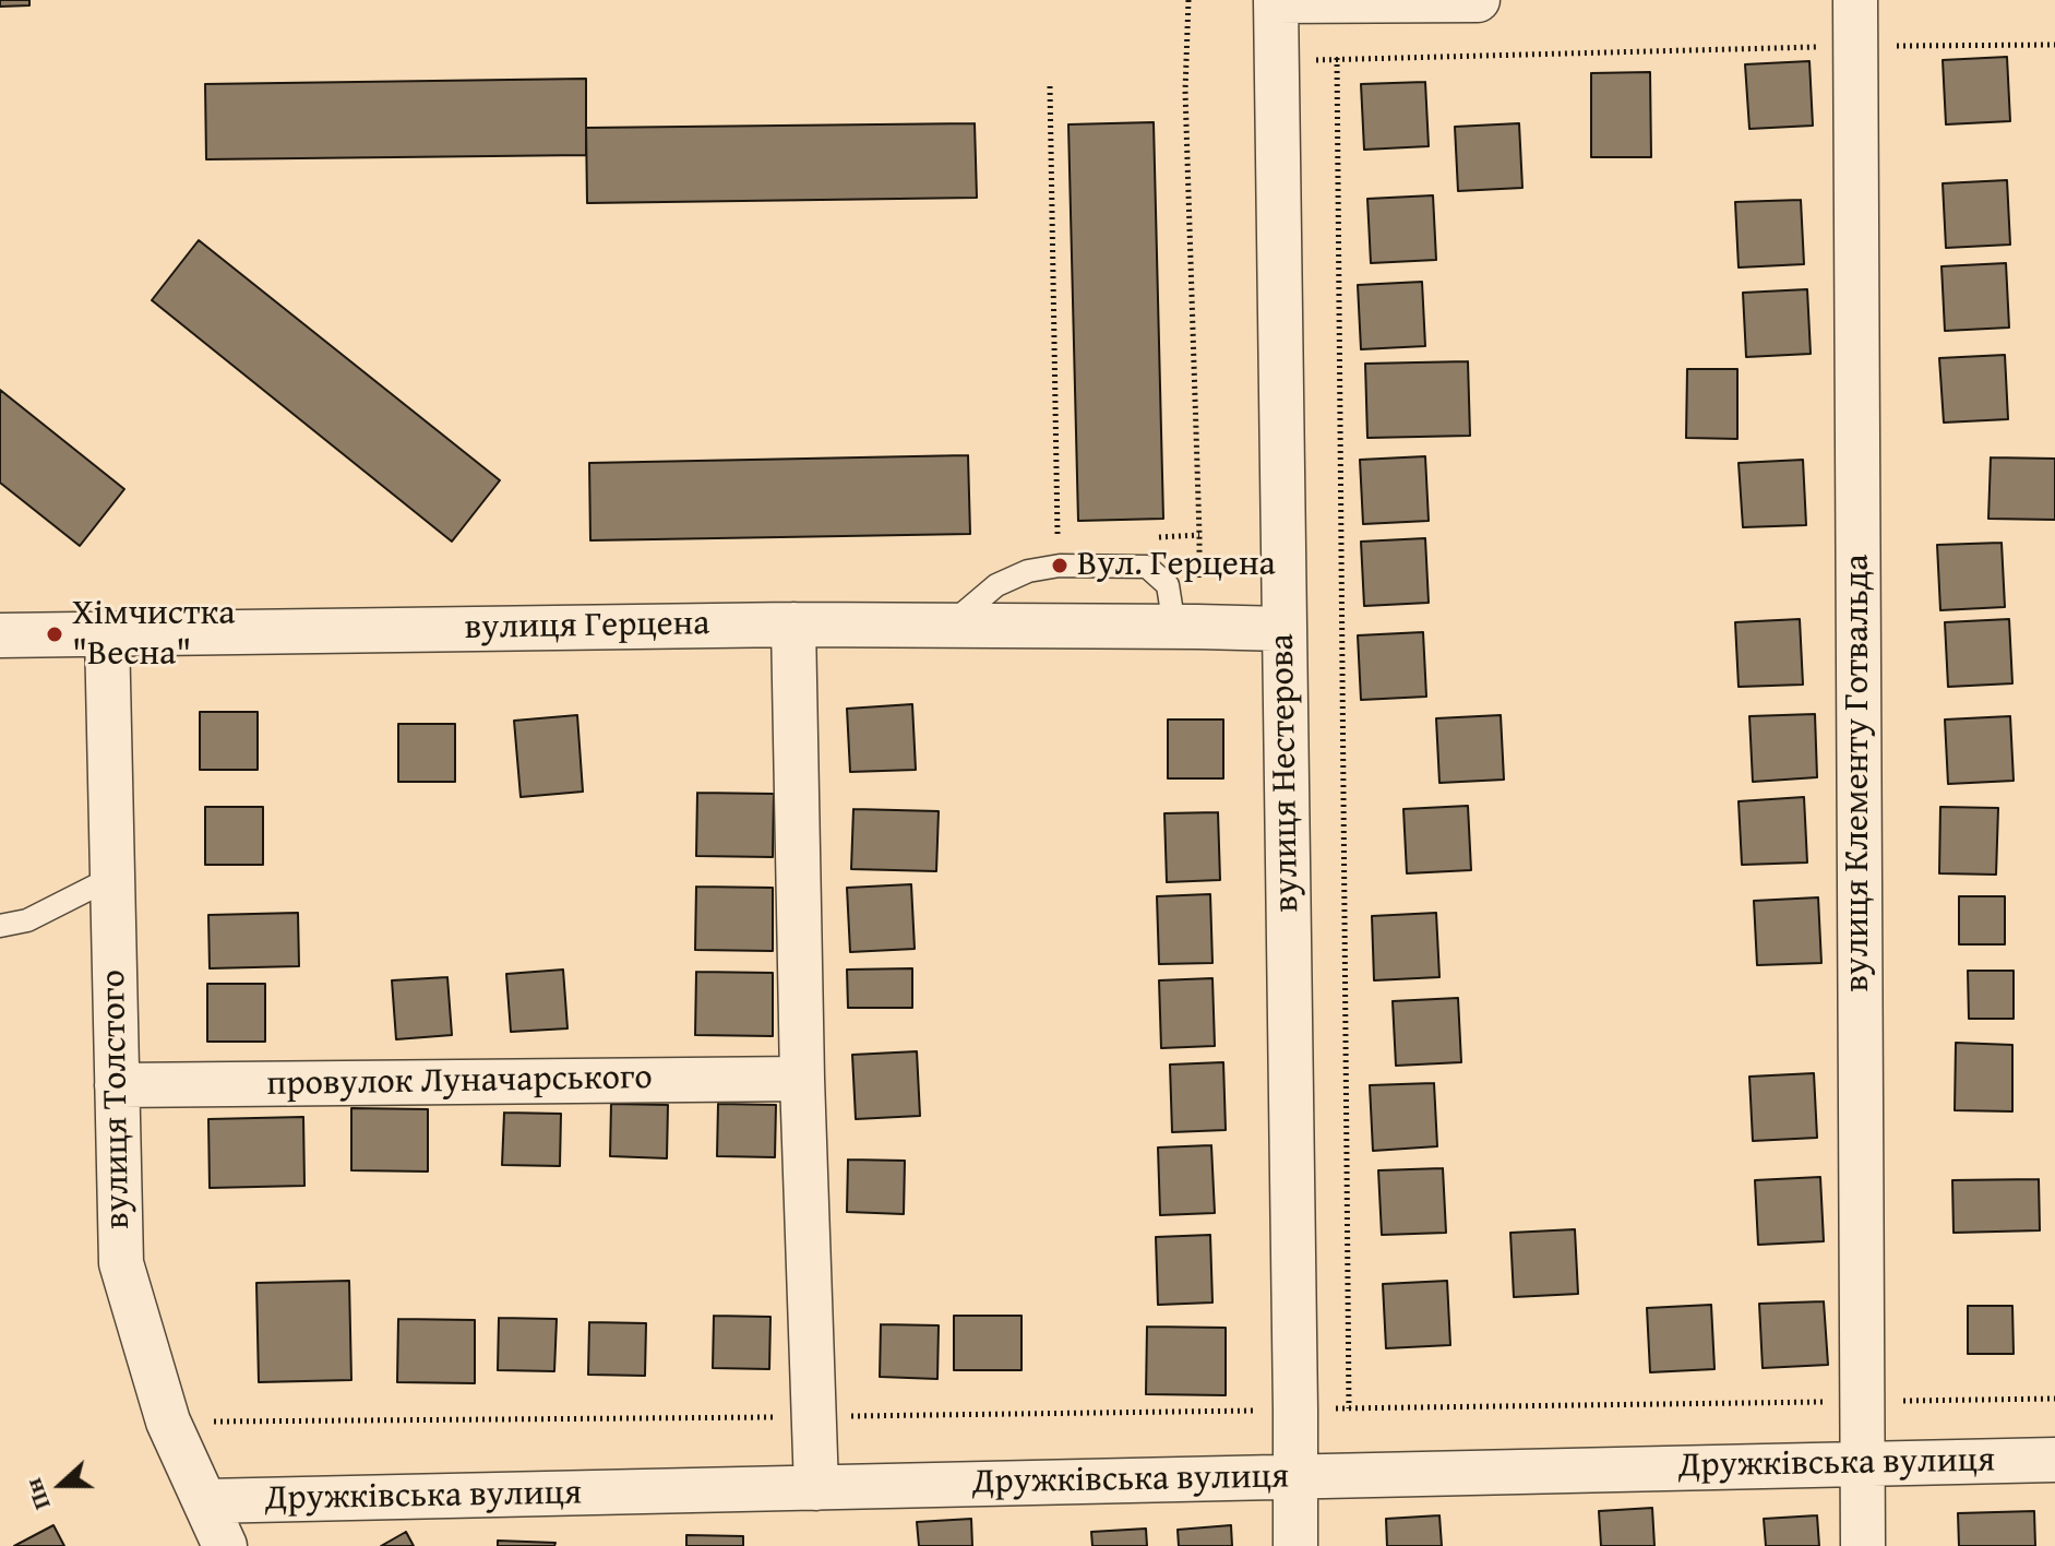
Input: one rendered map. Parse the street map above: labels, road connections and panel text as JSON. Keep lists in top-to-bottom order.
{
  "streets": {
    "street": [
      "вулиця Герцена",
      "вулиця Нестерова",
      "вулиця Клементу Готвальда",
      "провулок Луначарського",
      "вулиця Толстого",
      "Дружківська вулиця"
    ]
  },
  "crossings": [
    ["вулиця Герцена", "вулиця Нестерова"],
    ["вулиця Герцена", "вулиця Толстого"],
    ["вулиця Нестерова", "Дружківська вулиця"],
    ["вулиця Клементу Готвальда", "Дружківська вулиця"],
    ["провулок Луначарського", "вулиця Толстого"],
    ["вулиця Толстого", "Дружківська вулиця"]
  ],
  "places": ["Вул. Герцена", "Хімчистка \"Весна\""],
  "north": "left"
}
